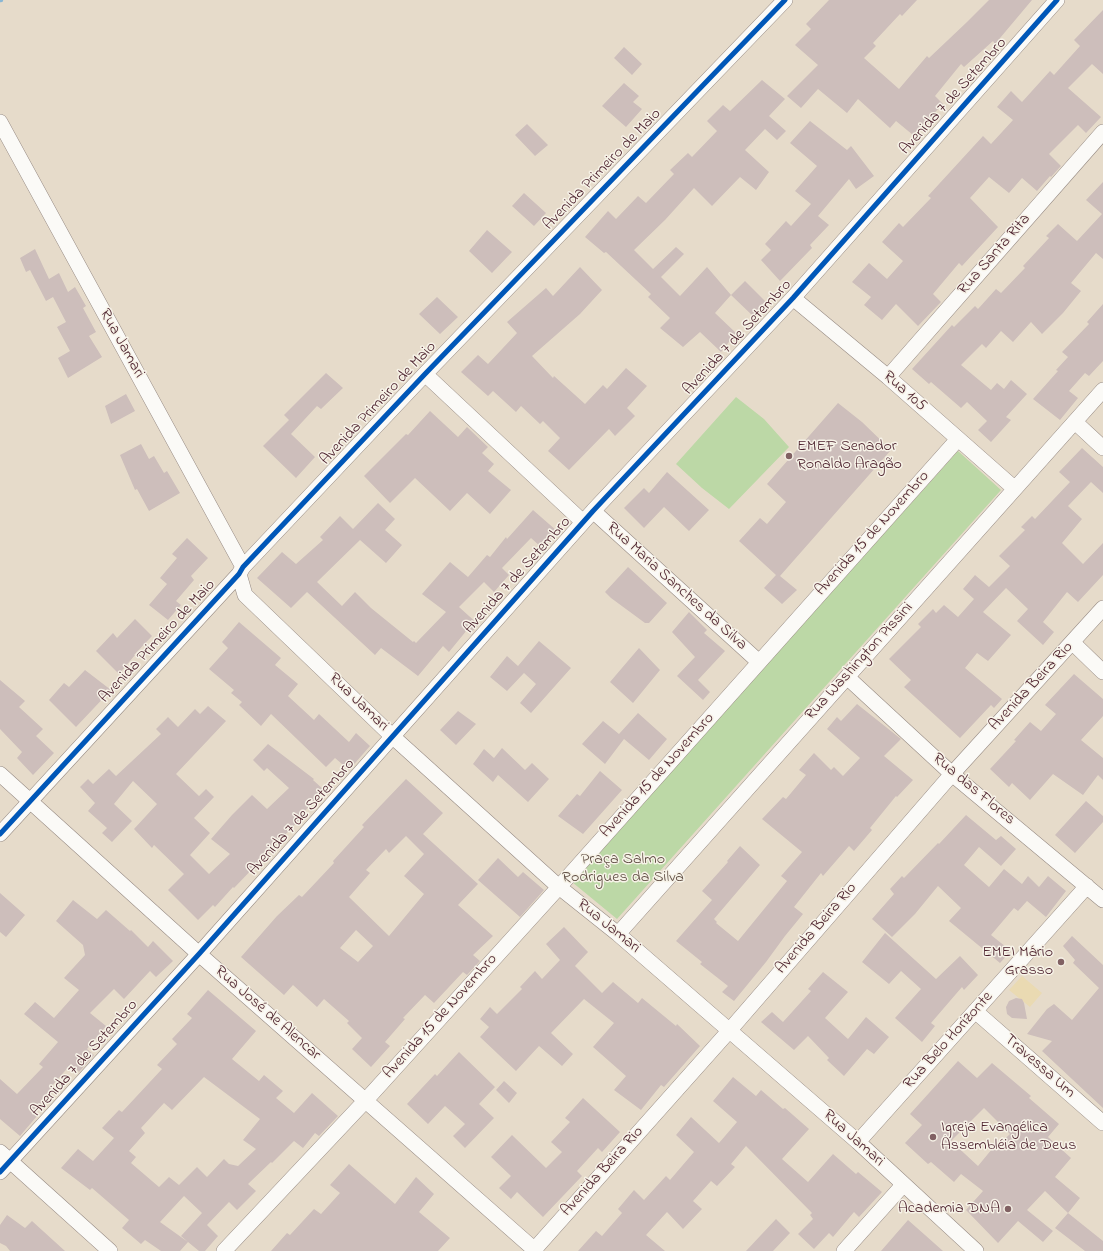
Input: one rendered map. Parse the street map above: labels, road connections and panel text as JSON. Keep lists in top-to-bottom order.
{
  "streets": {
    "street": [
      "Avenida 7 de Setembro",
      "Avenida Primeiro de Maio",
      "Rua Santa Rita",
      "Rua Jamari",
      "Rua 105",
      "Avenida 15 de Novembro",
      "Rua Maria Sanches da Silva",
      "Rua Washington Pissini",
      "Avenida Beira Rio",
      "Rua das Flores",
      "Rua José de Alencar",
      "Rua Belo Horizonte",
      "Travessa Um"
    ]
  },
  "crossings": [
    ["Avenida 7 de Setembro", "Rua Jamari"],
    ["Avenida 7 de Setembro", "Rua 105"],
    ["Avenida 7 de Setembro", "Rua Maria Sanches da Silva"],
    ["Avenida 7 de Setembro", "Rua José de Alencar"],
    ["Avenida Primeiro de Maio", "Rua Jamari"],
    ["Avenida Primeiro de Maio", "Rua Maria Sanches da Silva"],
    ["Avenida Primeiro de Maio", "Rua José de Alencar"],
    ["Rua Santa Rita", "Rua 105"],
    ["Rua Jamari", "Avenida 15 de Novembro"],
    ["Rua Jamari", "Rua Washington Pissini"],
    ["Rua Jamari", "Avenida Beira Rio"],
    ["Rua Jamari", "Rua Belo Horizonte"],
    ["Rua 105", "Avenida 15 de Novembro"],
    ["Rua 105", "Rua Washington Pissini"],
    ["Avenida 15 de Novembro", "Rua Maria Sanches da Silva"],
    ["Avenida 15 de Novembro", "Rua José de Alencar"],
    ["Rua Washington Pissini", "Rua das Flores"],
    ["Avenida Beira Rio", "Rua das Flores"],
    ["Avenida Beira Rio", "Rua José de Alencar"],
    ["Rua das Flores", "Rua Belo Horizonte"],
    ["Rua Belo Horizonte", "Travessa Um"]
  ],
  "parks": ["Praça Salmo Rodrigues da Silva"],
  "places": [
    "EMEF Senador Ronaldo Aragão",
    "EMEI Mário Grasso",
    "Igreja Evangélica Assembléia de Deus",
    "Academia DNA"
  ]
}
